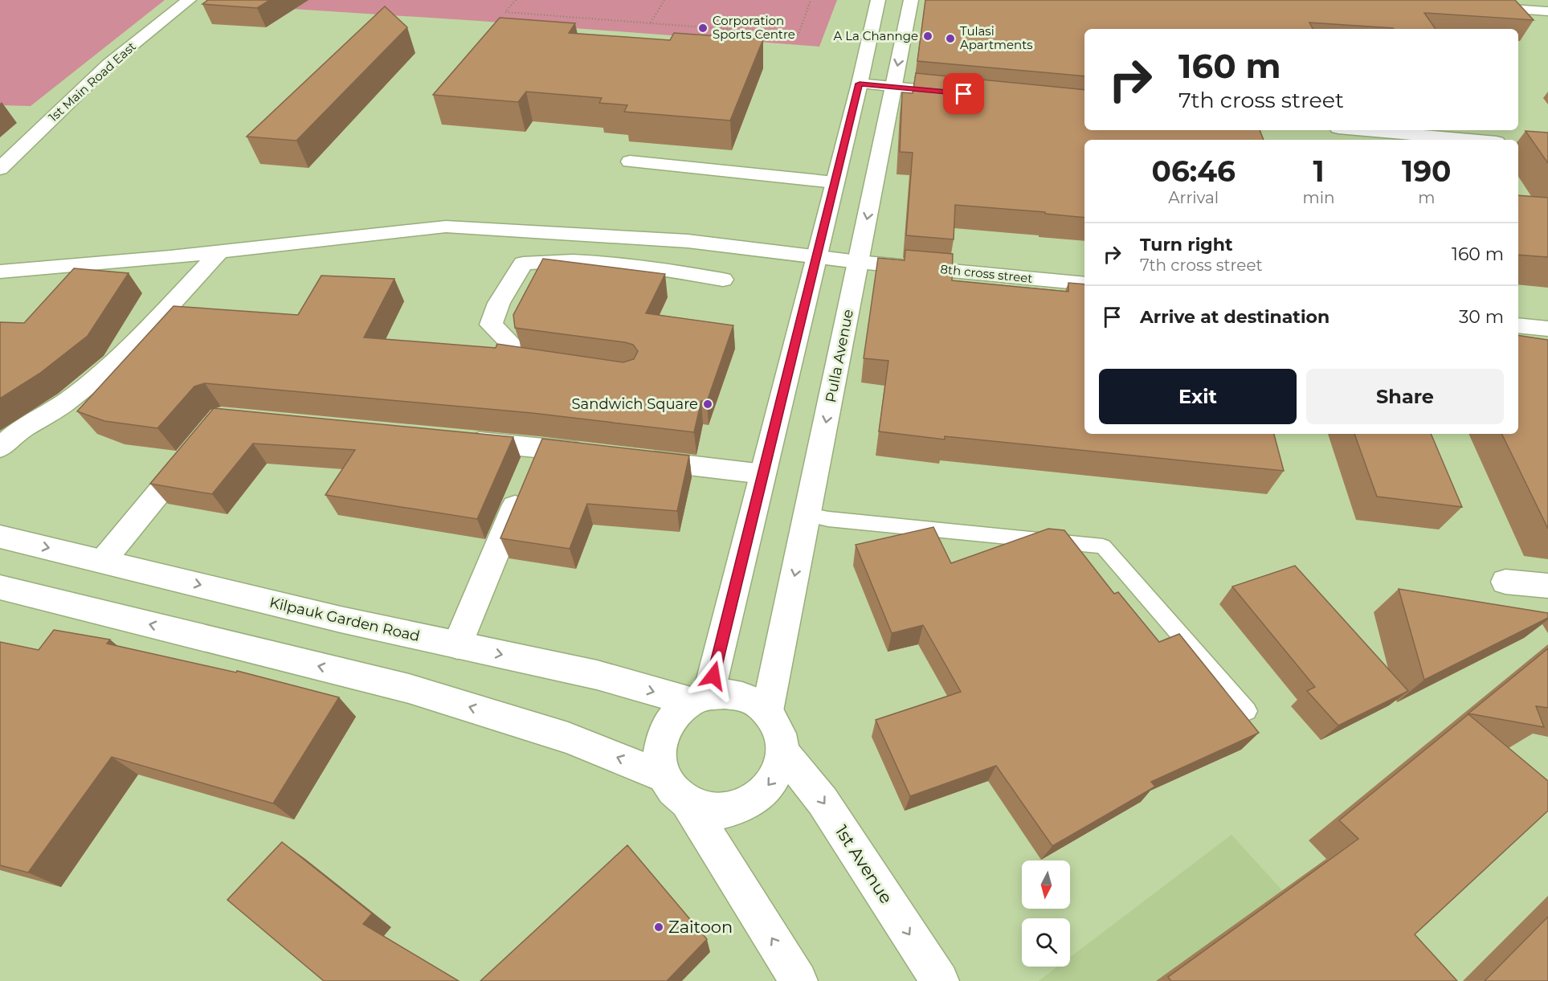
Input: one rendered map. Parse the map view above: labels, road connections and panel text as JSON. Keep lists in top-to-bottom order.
{
  "streets": {
    "street": [
      "1st Main Road East",
      "8th cross street",
      "Pulla Avenue",
      "Kilpauk Garden Road",
      "1st Avenue"
    ]
  },
  "crossings": [
    ["8th cross street", "Pulla Avenue"],
    ["Pulla Avenue", "Kilpauk Garden Road"],
    ["Pulla Avenue", "1st Avenue"],
    ["Kilpauk Garden Road", "1st Avenue"]
  ],
  "places": [
    "Corporation Sports Centre",
    "A La Channge",
    "Tulasi Apartments",
    "Sandwich Square",
    "Zaitoon"
  ],
  "north": "bottom",
  "page": {
    "turn": ["160 m", "7th cross street"],
    "eta": [
      "06:46",
      "Arrival",
      "1",
      "min",
      "190",
      "m"
    ],
    "list": [
      {
        "name": "Turn right",
        "note": "7th cross street",
        "value": "160 m"
      },
      {
        "name": "Arrive at destination",
        "value": "30 m"
      }
    ],
    "buttons": ["Exit", "Share"]
  }
}
